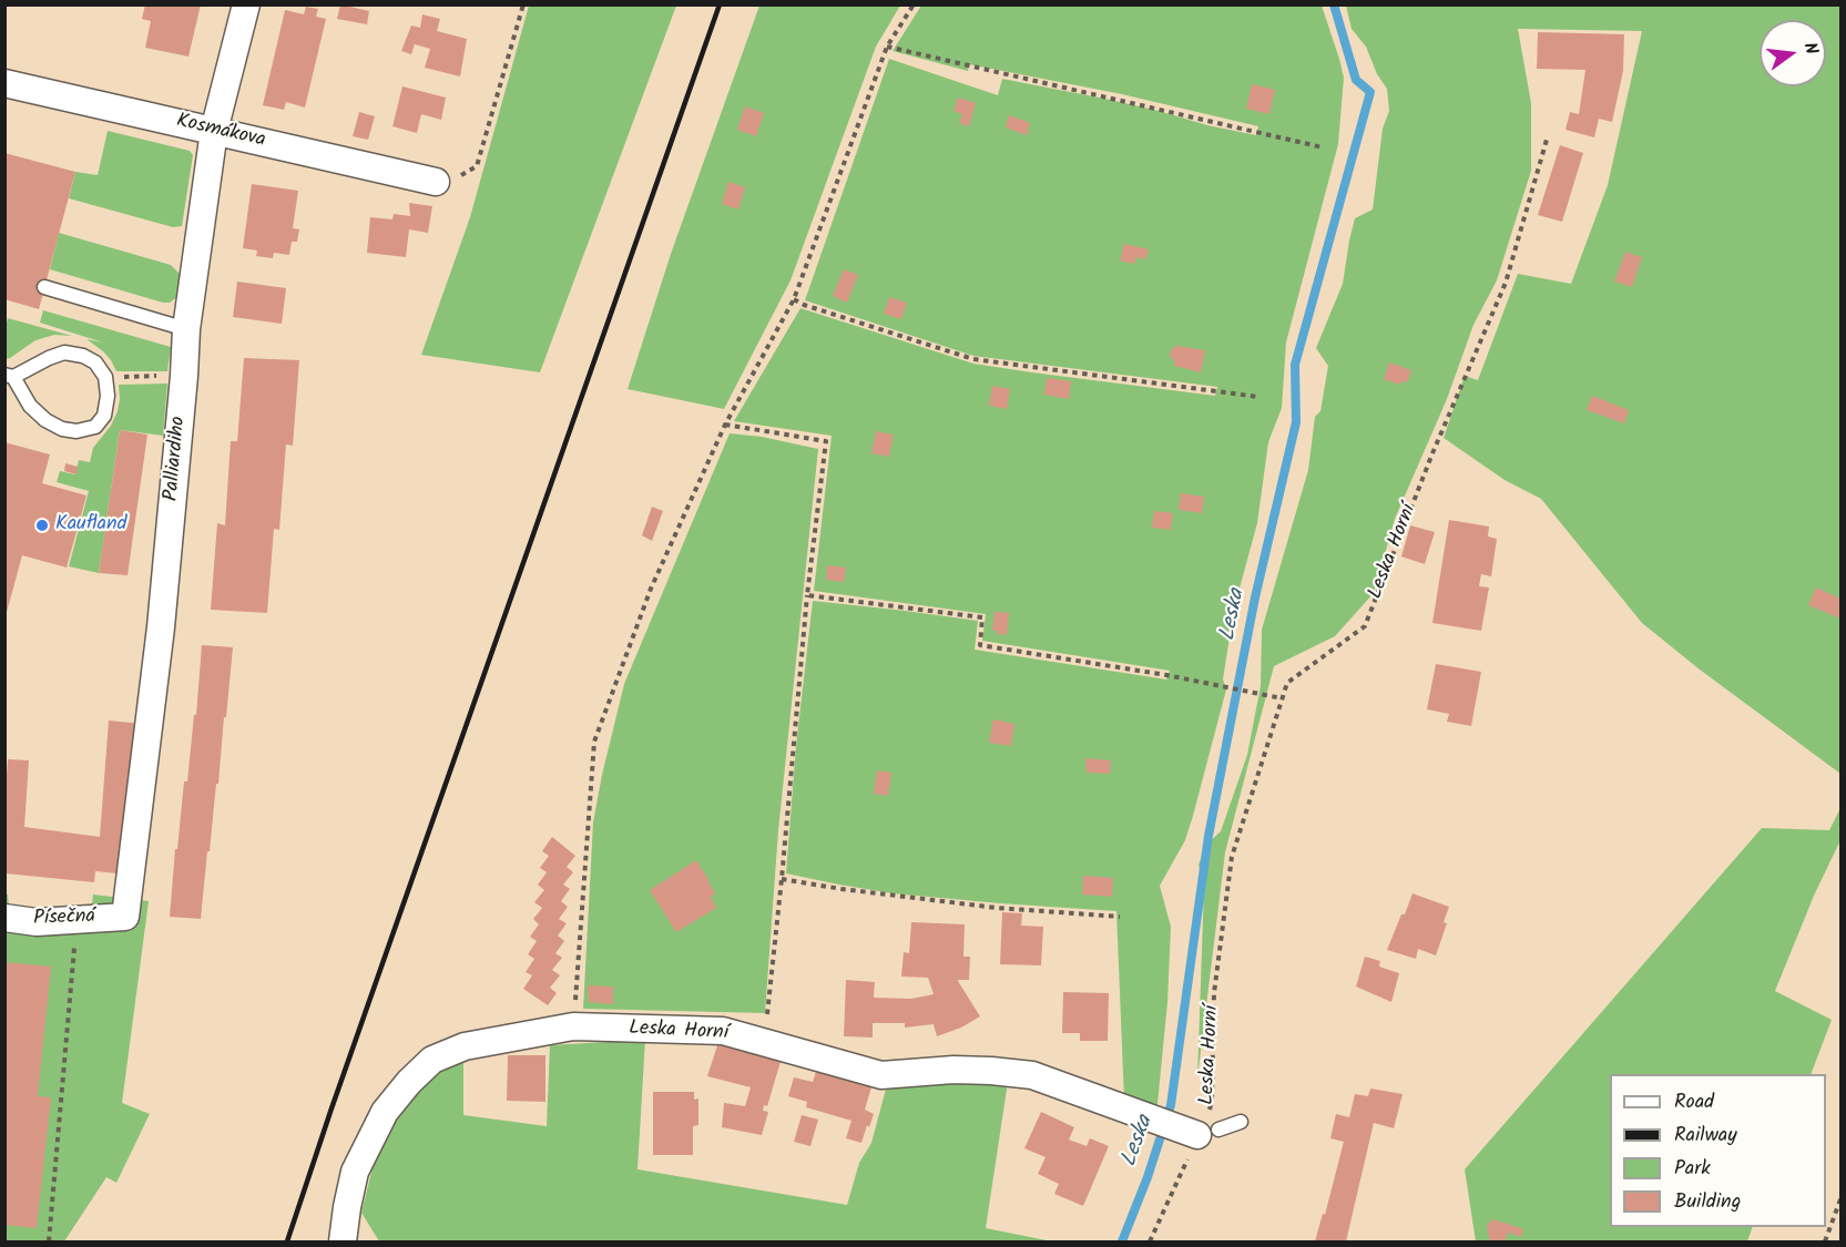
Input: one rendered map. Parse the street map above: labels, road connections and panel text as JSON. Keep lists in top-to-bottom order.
{
  "streets": {
    "street": [
      "Kosmákova",
      "Palliardiho",
      "Leska Horní",
      "Písečná"
    ]
  },
  "crossings": [
    ["Kosmákova", "Palliardiho"],
    ["Palliardiho", "Písečná"]
  ],
  "water": ["Leska"],
  "places": ["Kaufland"],
  "legend": [
    "Road",
    "Railway",
    "Park",
    "Building"
  ],
  "north": "right"
}
